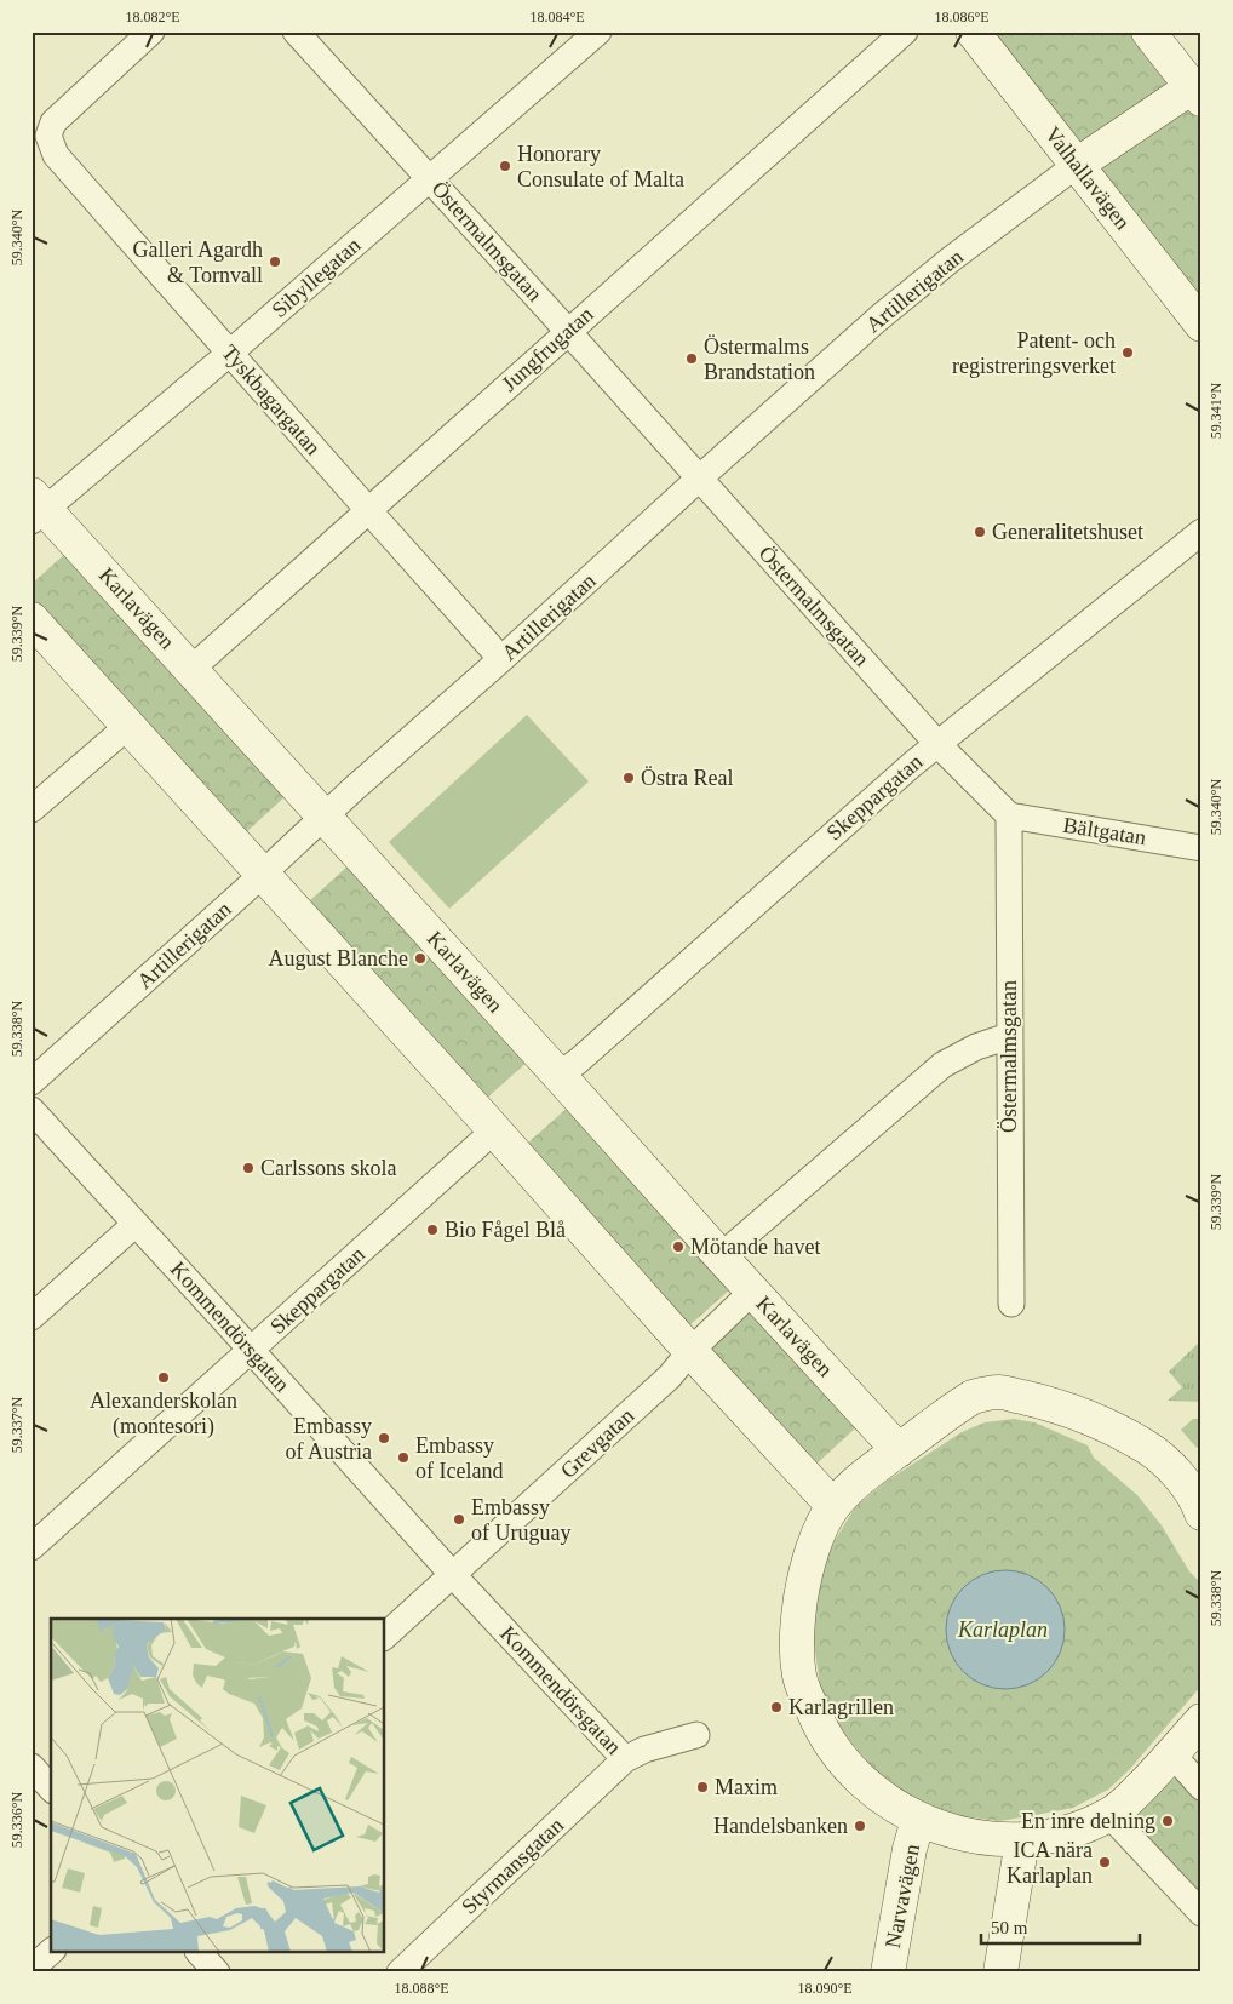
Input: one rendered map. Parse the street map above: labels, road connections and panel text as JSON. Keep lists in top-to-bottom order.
{
  "streets": {
    "street": [
      "Valhallavägen",
      "Östermalmsgatan",
      "Sibyllegatan",
      "Artillerigatan",
      "Jungfrugatan",
      "Tyskbagargatan",
      "Karlavägen",
      "Skeppargatan",
      "Bältgatan",
      "Kommendörsgatan",
      "Grevgatan",
      "Styrmansgatan",
      "Narvavägen"
    ]
  },
  "crossings": [
    ["Valhallavägen", "Artillerigatan"],
    ["Östermalmsgatan", "Sibyllegatan"],
    ["Östermalmsgatan", "Artillerigatan"],
    ["Östermalmsgatan", "Jungfrugatan"],
    ["Östermalmsgatan", "Skeppargatan"],
    ["Östermalmsgatan", "Bältgatan"],
    ["Sibyllegatan", "Tyskbagargatan"],
    ["Sibyllegatan", "Karlavägen"],
    ["Artillerigatan", "Tyskbagargatan"],
    ["Artillerigatan", "Karlavägen"],
    ["Jungfrugatan", "Tyskbagargatan"],
    ["Jungfrugatan", "Karlavägen"],
    ["Karlavägen", "Skeppargatan"],
    ["Karlavägen", "Grevgatan"],
    ["Skeppargatan", "Kommendörsgatan"],
    ["Kommendörsgatan", "Grevgatan"],
    ["Kommendörsgatan", "Styrmansgatan"]
  ],
  "parks": ["Karlaplan"],
  "places": [
    "Honorary Consulate of Malta",
    "Galleri Agardh & Tornvall",
    "Patent- och registreringsverket",
    "Östermalms Brandstation",
    "Generalitetshuset",
    "Östra Real",
    "August Blanche",
    "Carlssons skola",
    "Bio Fågel Blå",
    "Mötande havet",
    "Alexanderskolan (montesori)",
    "Embassy of Austria",
    "Embassy of Iceland",
    "Embassy of Uruguay",
    "Karlagrillen",
    "Maxim",
    "En inre delning",
    "Handelsbanken",
    "ICA nära Karlaplan"
  ],
  "scale_bar": "50 m",
  "coordinates": [
    "18.082°E",
    "18.084°E",
    "18.086°E",
    "59.340°N",
    "59.341°N",
    "59.339°N",
    "59.338°N",
    "59.337°N",
    "59.336°N",
    "18.088°E",
    "18.090°E"
  ]
}
